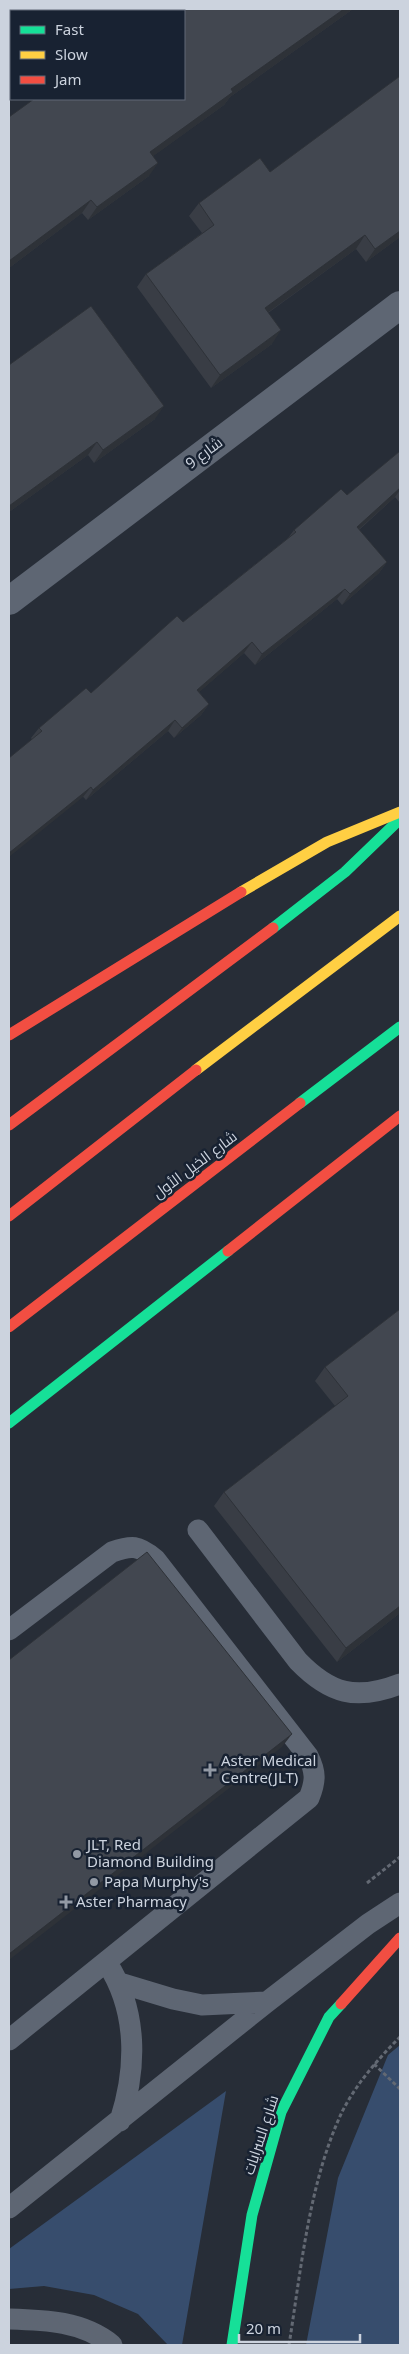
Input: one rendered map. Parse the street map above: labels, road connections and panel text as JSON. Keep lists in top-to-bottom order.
{
  "streets": {
    "main road": ["شارع الخيل الأول", "شارع السرايات"],
    "street": ["شارع 9"]
  },
  "places": {
    "health": ["Aster Medical Centre(JLT)", "Aster Pharmacy"],
    "other": ["JLT, Red Diamond Building", "Papa Murphy's"]
  },
  "legend": ["Fast", "Slow", "Jam"],
  "scale_bar": "20 m"
}
